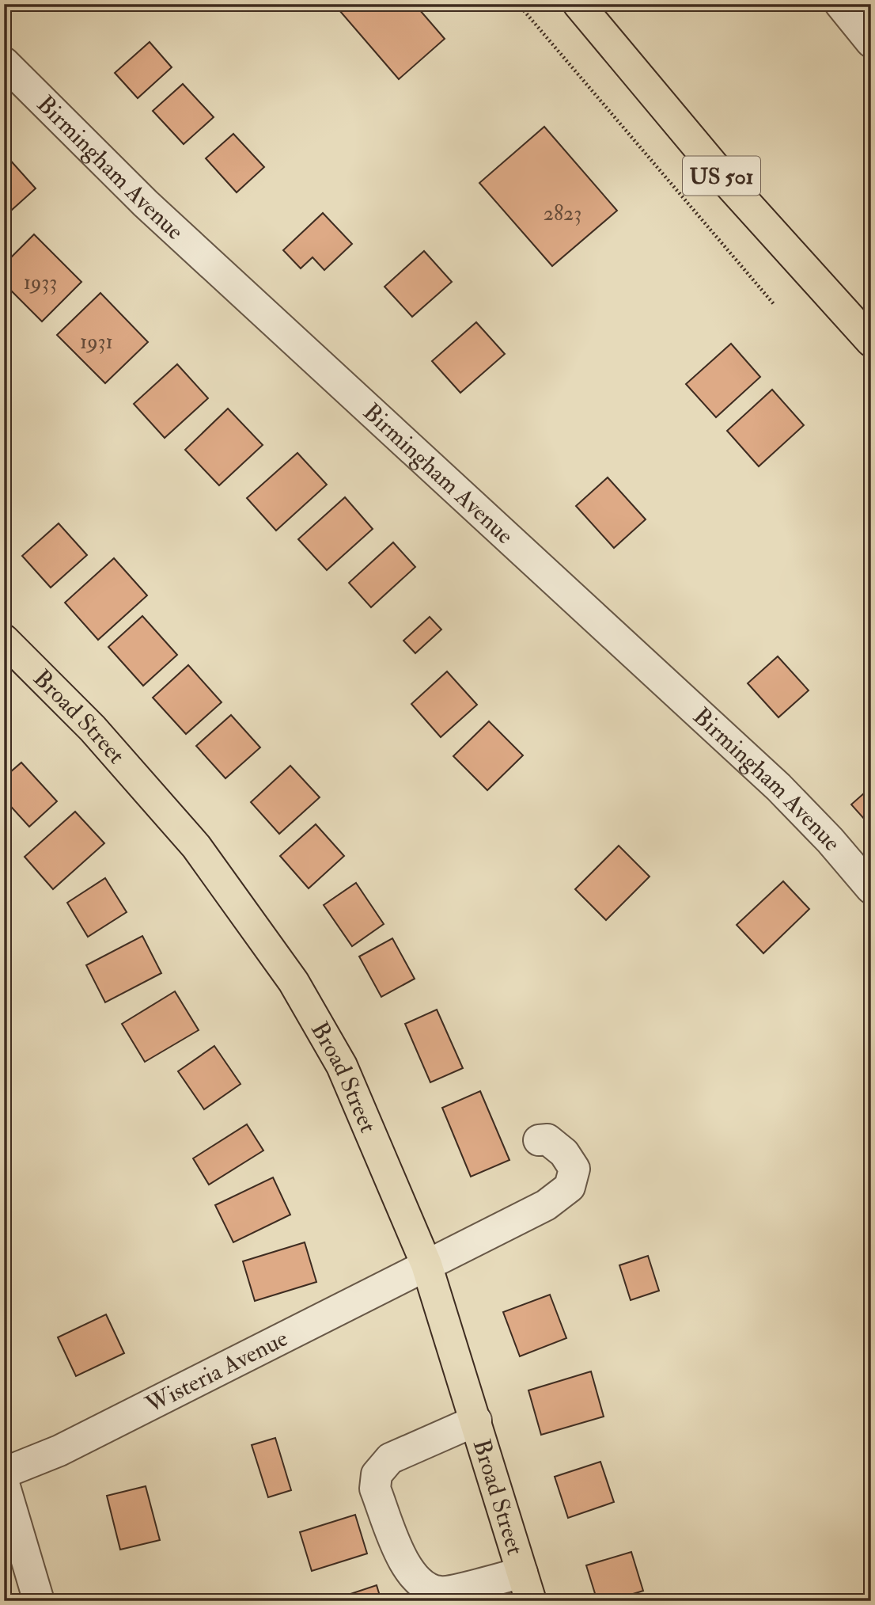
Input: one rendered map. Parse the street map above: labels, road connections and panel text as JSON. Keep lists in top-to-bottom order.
{
  "streets": {
    "main road": ["US 501", "Broad Street"],
    "street": ["Birmingham Avenue", "Wisteria Avenue"]
  },
  "crossings": [
    ["Broad Street", "Wisteria Avenue"]
  ],
  "house_numbers": ["2823", "1933", "1931"]
}
